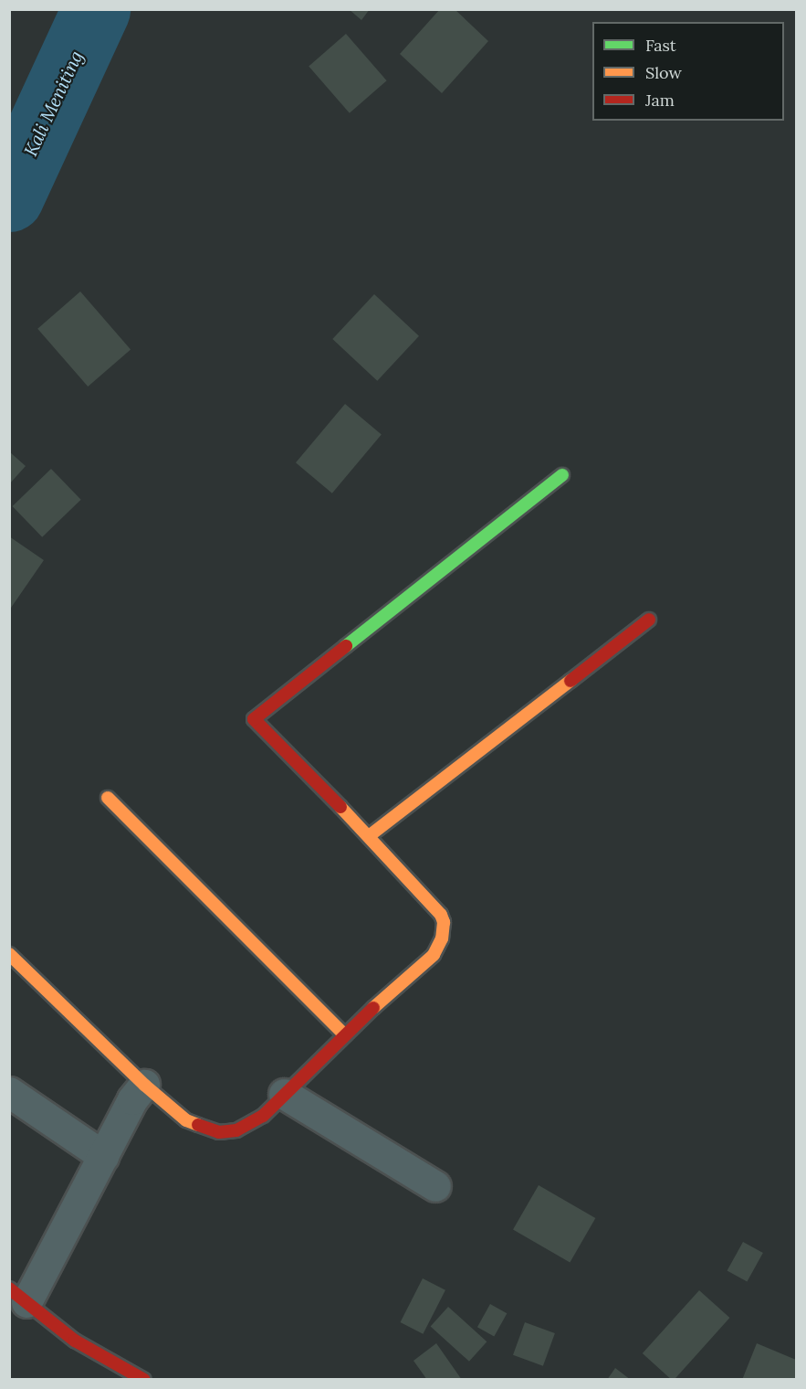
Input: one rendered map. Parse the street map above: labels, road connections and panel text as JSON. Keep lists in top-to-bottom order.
{
  "water": ["Kali Meniting"],
  "legend": ["Fast", "Slow", "Jam"]
}
